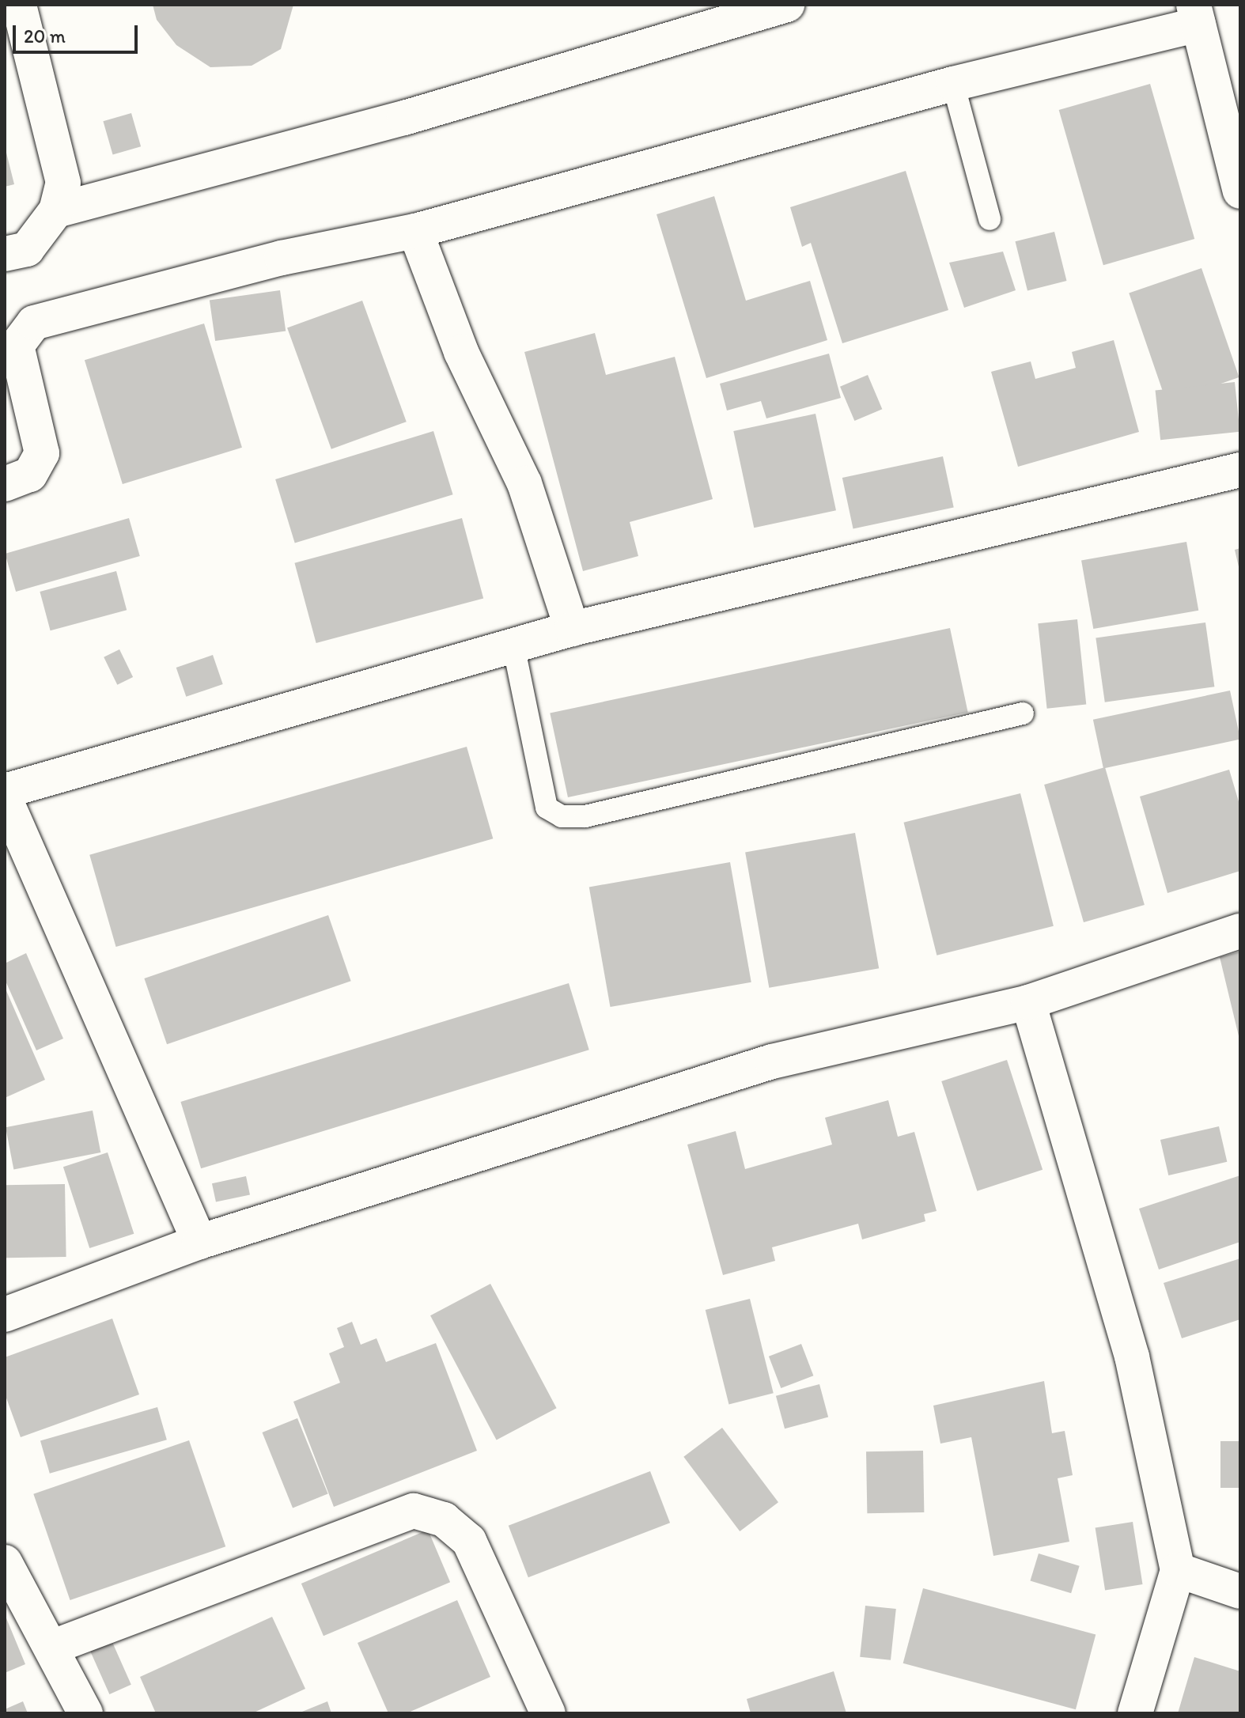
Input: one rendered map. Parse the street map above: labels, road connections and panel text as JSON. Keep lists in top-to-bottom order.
{
  "scale_bar": "20 m"
}
